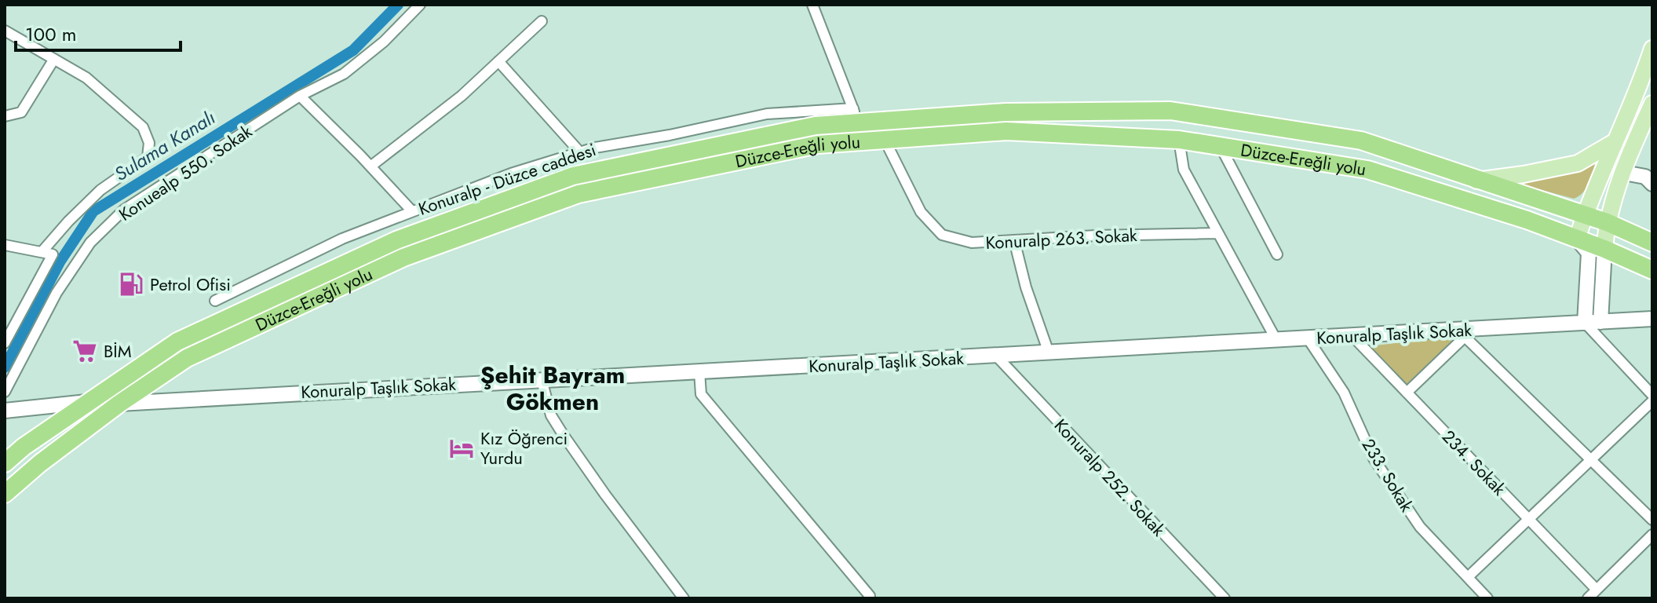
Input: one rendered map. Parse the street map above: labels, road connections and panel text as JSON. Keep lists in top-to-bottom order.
{
  "streets": {
    "highway": ["Düzce-Ereğli yolu"],
    "street": [
      "Konuealp 550. Sokak",
      "Konuralp - Düzce caddesi",
      "Konuralp 263. Sokak",
      "Konuralp Taşlık Sokak",
      "234. Sokak",
      "233. Sokak",
      "Konuralp 252. Sokak"
    ]
  },
  "crossings": [
    ["Düzce-Ereğli yolu", "Konuralp - Düzce caddesi"],
    ["Düzce-Ereğli yolu", "Konuralp 263. Sokak"],
    ["Düzce-Ereğli yolu", "Konuralp Taşlık Sokak"],
    ["Konuralp Taşlık Sokak", "234. Sokak"],
    ["Konuralp Taşlık Sokak", "233. Sokak"],
    ["Konuralp Taşlık Sokak", "Konuralp 252. Sokak"]
  ],
  "districts": ["Şehit Bayram Gökmen"],
  "water": ["Sulama Kanalı"],
  "places": {
    "fuel station": ["Petrol Ofisi"],
    "supermarket": ["BİM"],
    "hotel": ["Kız Öğrenci Yurdu"]
  },
  "scale_bar": "100 m"
}
